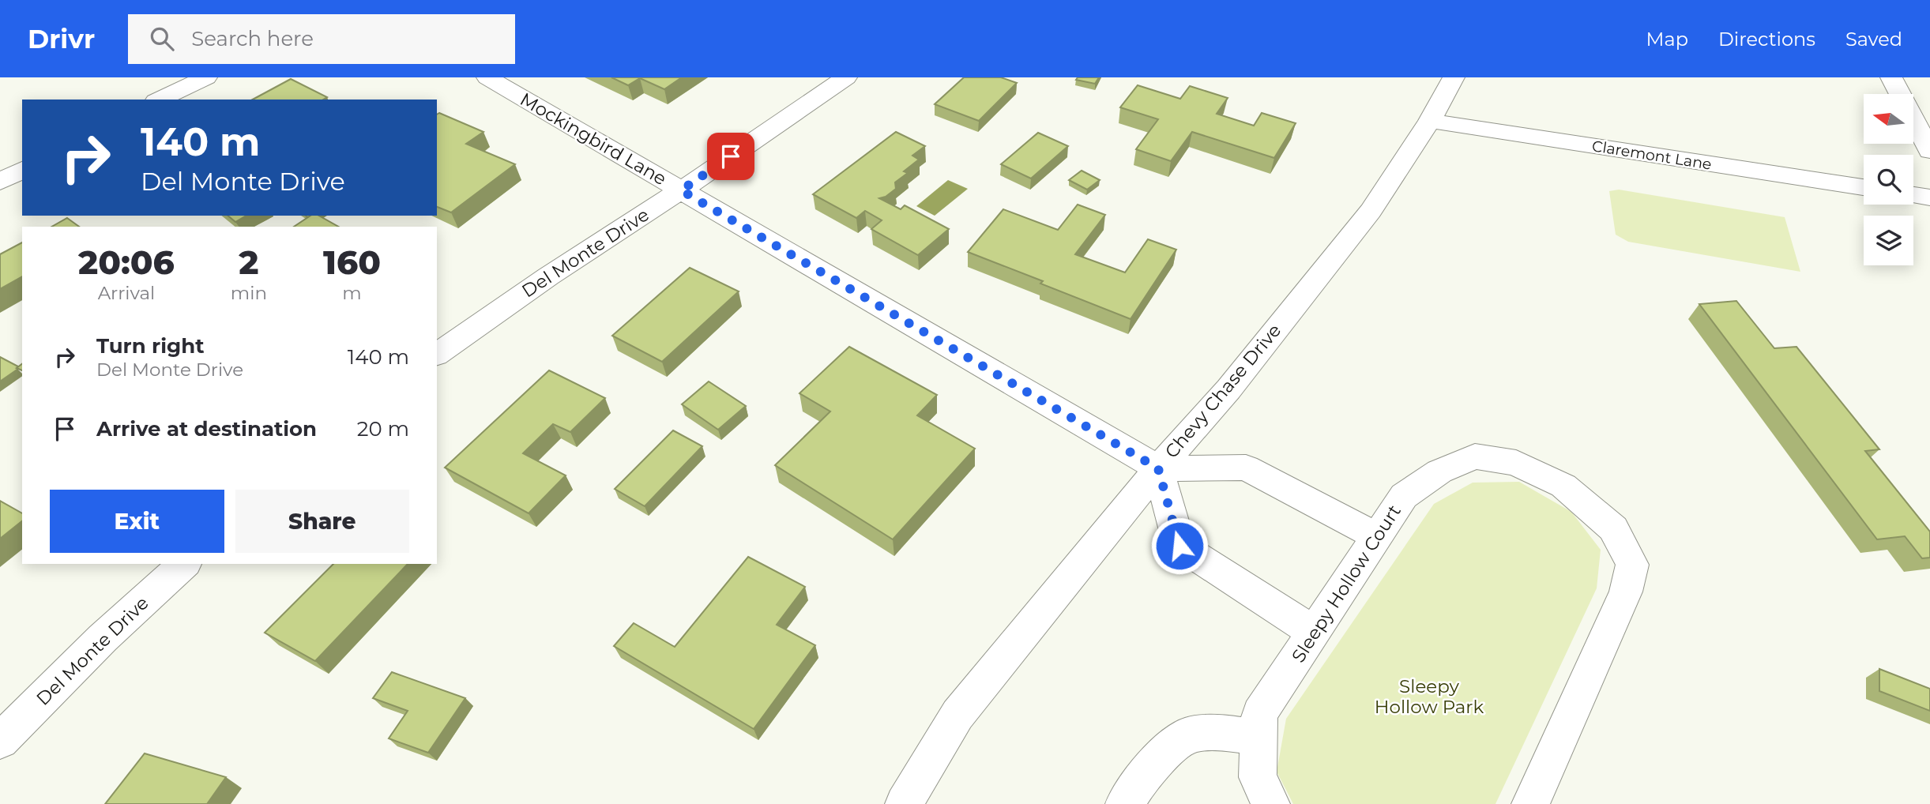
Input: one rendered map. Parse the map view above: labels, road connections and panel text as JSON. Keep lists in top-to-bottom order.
{
  "streets": {
    "street": [
      "Mockingbird Lane",
      "Claremont Lane",
      "Del Monte Drive",
      "Chevy Chase Drive",
      "Sleepy Hollow Court"
    ]
  },
  "crossings": [
    ["Mockingbird Lane", "Del Monte Drive"],
    ["Mockingbird Lane", "Chevy Chase Drive"],
    ["Claremont Lane", "Chevy Chase Drive"]
  ],
  "parks": ["Sleepy Hollow Park"],
  "north": "left",
  "page": {
    "header": "Drivr",
    "search": "Search here",
    "nav": ["Map", "Directions", "Saved"],
    "turn": ["140 m", "Del Monte Drive"],
    "eta": [
      "20:06",
      "Arrival",
      "2",
      "min",
      "160",
      "m"
    ],
    "list": [
      {
        "name": "Turn right",
        "note": "Del Monte Drive",
        "value": "140 m"
      },
      {
        "name": "Arrive at destination",
        "value": "20 m"
      }
    ],
    "buttons": ["Exit", "Share"]
  }
}
